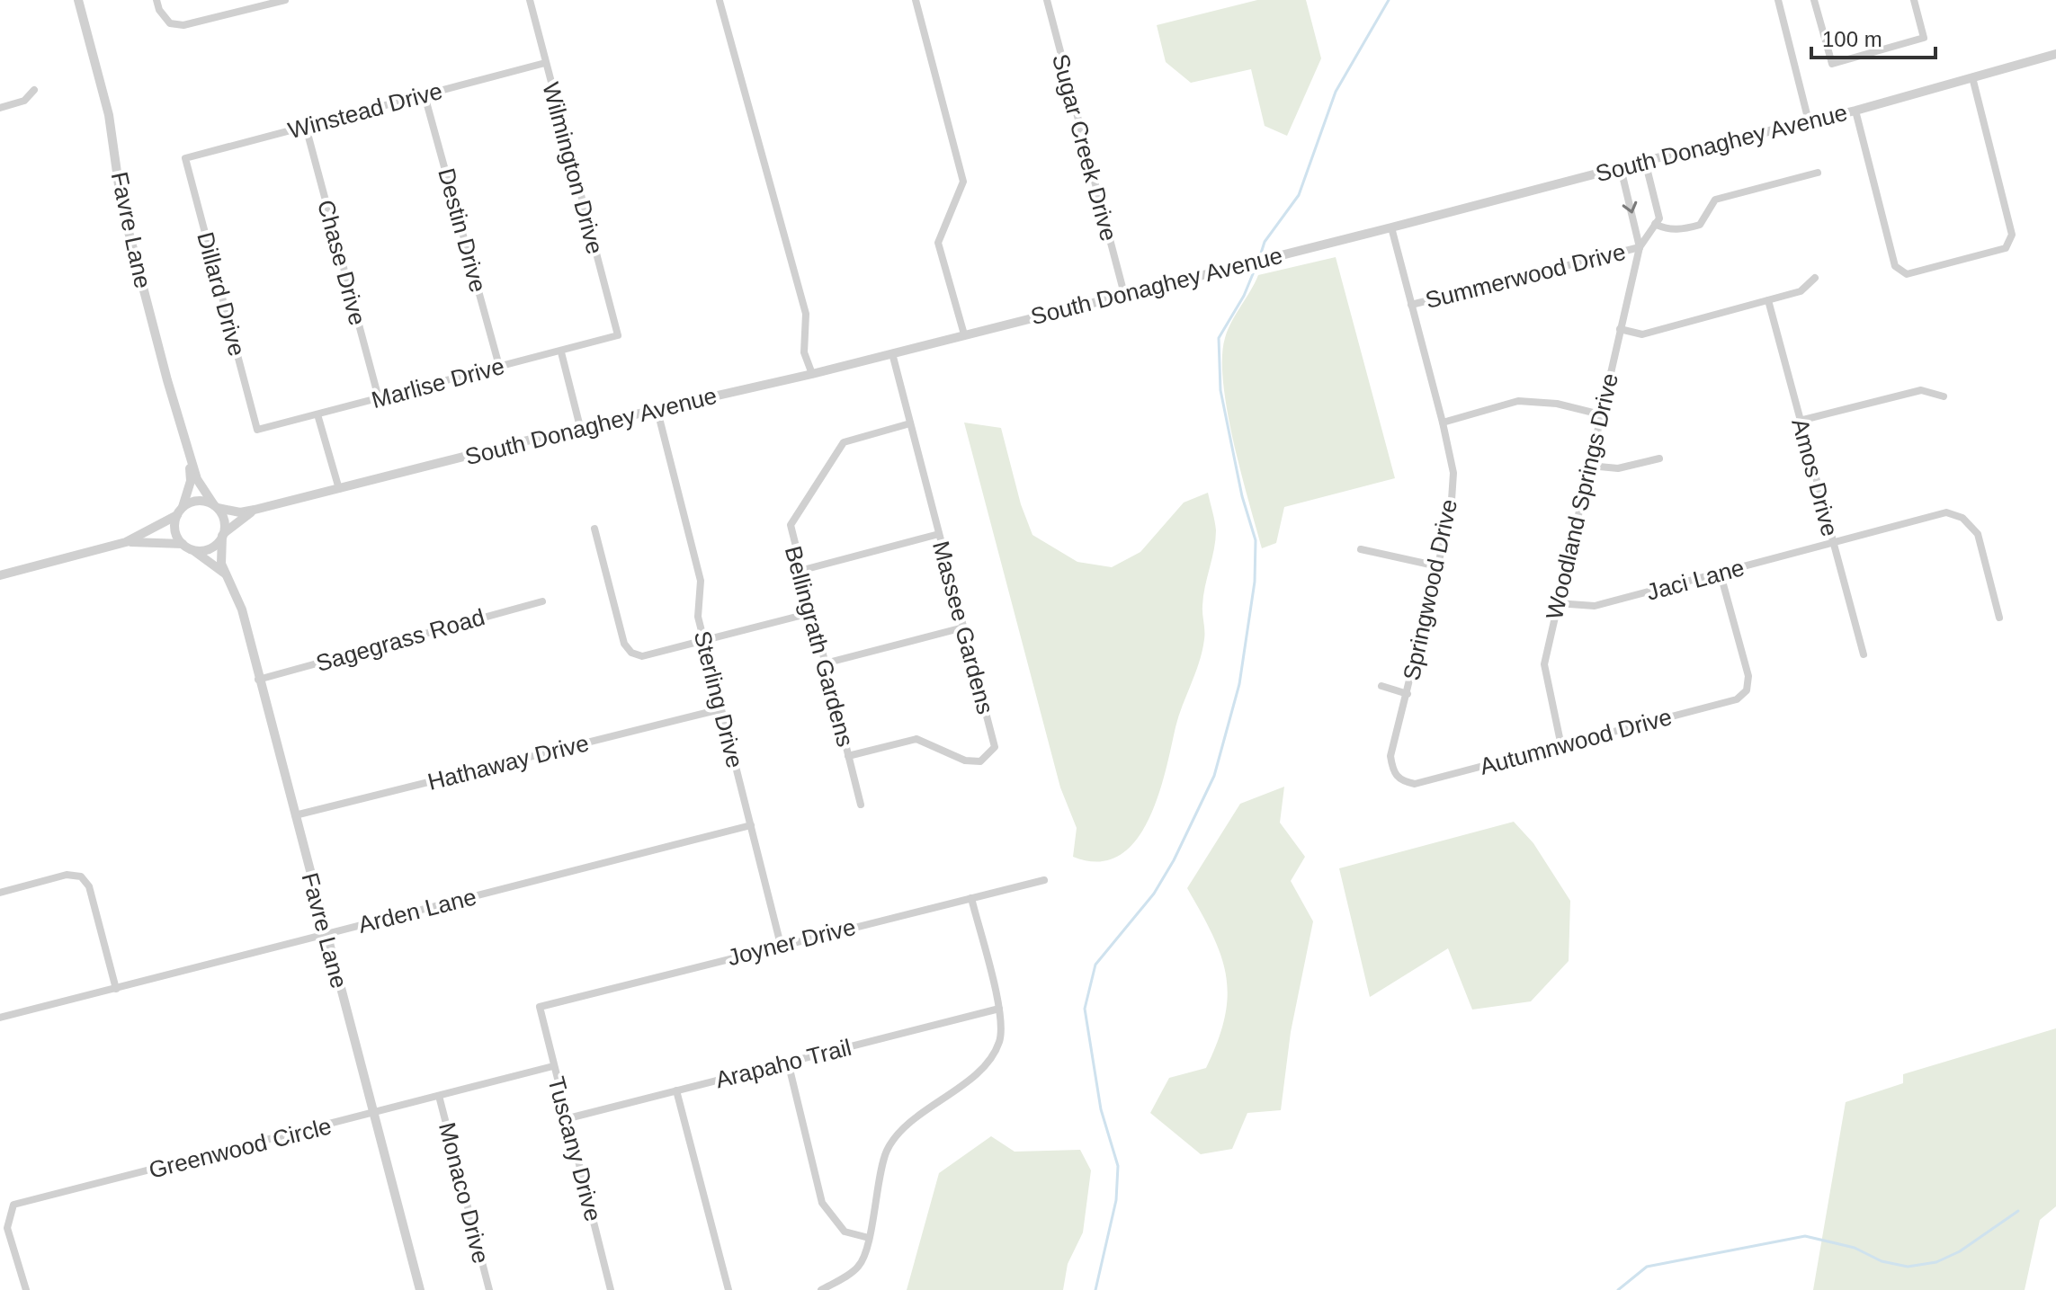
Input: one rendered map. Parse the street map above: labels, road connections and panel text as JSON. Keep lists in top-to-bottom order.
{
  "streets": {
    "street": [
      "Winstead Drive",
      "South Donaghey Avenue",
      "Sugar Creek Drive",
      "Wilmington Drive",
      "Favre Lane",
      "Destin Drive",
      "Chase Drive",
      "Summerwood Drive",
      "Dillard Drive",
      "Marlise Drive",
      "Amos Drive",
      "Woodland Springs Drive",
      "Jaci Lane",
      "Springwood Drive",
      "Massee Gardens",
      "Sagegrass Road",
      "Bellingrath Gardens",
      "Sterling Drive",
      "Autumnwood Drive",
      "Hathaway Drive",
      "Arden Lane",
      "Joyner Drive",
      "Arapaho Trail",
      "Greenwood Circle",
      "Tuscany Drive",
      "Monaco Drive"
    ]
  },
  "crossings": [
    ["Winstead Drive", "Wilmington Drive"],
    ["Winstead Drive", "Destin Drive"],
    ["Winstead Drive", "Chase Drive"],
    ["Winstead Drive", "Dillard Drive"],
    ["South Donaghey Avenue", "Sugar Creek Drive"],
    ["South Donaghey Avenue", "Favre Lane"],
    ["South Donaghey Avenue", "Woodland Springs Drive"],
    ["South Donaghey Avenue", "Springwood Drive"],
    ["South Donaghey Avenue", "Massee Gardens"],
    ["South Donaghey Avenue", "Sterling Drive"],
    ["Wilmington Drive", "Marlise Drive"],
    ["Favre Lane", "Sagegrass Road"],
    ["Favre Lane", "Hathaway Drive"],
    ["Favre Lane", "Arden Lane"],
    ["Favre Lane", "Greenwood Circle"],
    ["Destin Drive", "Marlise Drive"],
    ["Chase Drive", "Marlise Drive"],
    ["Summerwood Drive", "Woodland Springs Drive"],
    ["Summerwood Drive", "Springwood Drive"],
    ["Dillard Drive", "Marlise Drive"],
    ["Amos Drive", "Jaci Lane"],
    ["Woodland Springs Drive", "Jaci Lane"],
    ["Woodland Springs Drive", "Autumnwood Drive"],
    ["Jaci Lane", "Autumnwood Drive"],
    ["Springwood Drive", "Autumnwood Drive"],
    ["Massee Gardens", "Bellingrath Gardens"],
    ["Sterling Drive", "Hathaway Drive"],
    ["Sterling Drive", "Arden Lane"],
    ["Sterling Drive", "Joyner Drive"],
    ["Joyner Drive", "Tuscany Drive"],
    ["Arapaho Trail", "Tuscany Drive"],
    ["Greenwood Circle", "Tuscany Drive"],
    ["Greenwood Circle", "Monaco Drive"]
  ],
  "scale_bar": "100 m"
}
